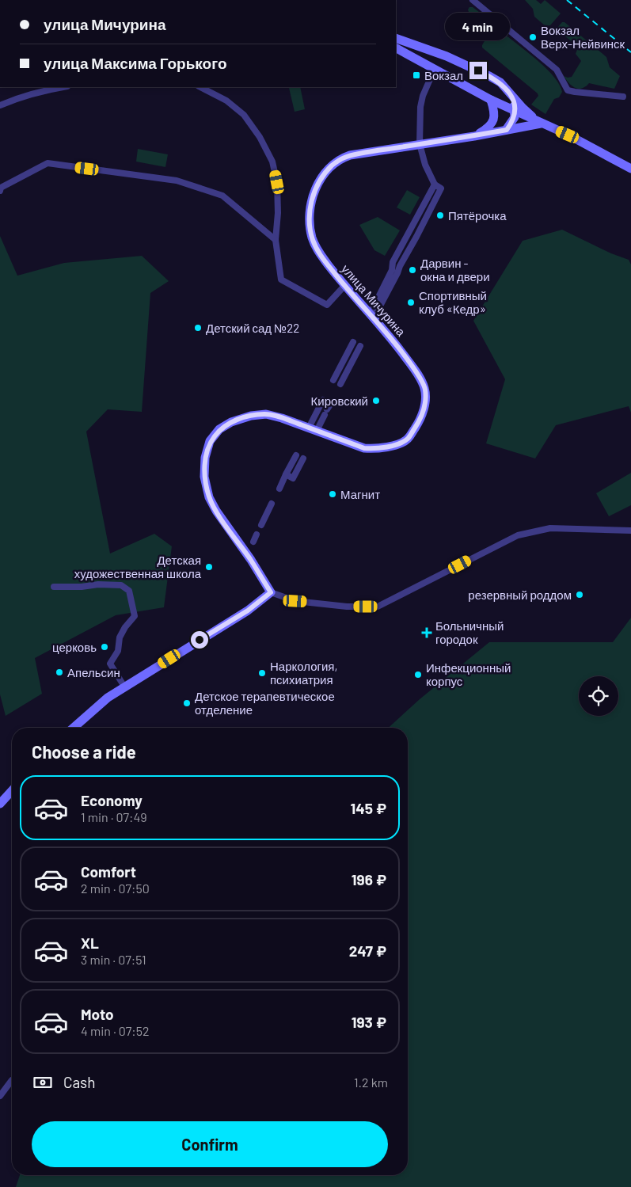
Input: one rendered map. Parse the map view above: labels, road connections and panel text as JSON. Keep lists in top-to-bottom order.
{
  "streets": {
    "street": ["улица Мичурина"]
  },
  "places": {
    "other": [
      "Вокзал Верх-Нейвинск",
      "Пятёрочка",
      "Дарвин - окна и двери",
      "Спортивный клуб «Кедр»",
      "Детский сад №22",
      "Кировский",
      "Магнит",
      "Детская художественная школа",
      "резервный роддом",
      "церковь",
      "Апельсин",
      "Наркология, психиатрия",
      "Инфекционный корпус",
      "Детское терапевтическое отделение"
    ],
    "transit": ["Вокзал"],
    "health": ["Больничный городок"]
  },
  "page": {
    "banner": ["улица Мичурина", "улица Максима Горького"],
    "bubble": "4 min",
    "heading": "Choose a ride",
    "list": [
      {
        "name": "Economy",
        "note": "1 min · 07:49",
        "value": "145 ₽"
      },
      {
        "name": "Comfort",
        "note": "2 min · 07:50",
        "value": "196 ₽"
      },
      {
        "name": "XL",
        "note": "3 min · 07:51",
        "value": "247 ₽"
      },
      {
        "name": "Moto",
        "note": "4 min · 07:52",
        "value": "193 ₽"
      }
    ],
    "pay": ["Cash", "1.2 km"],
    "buttons": "Confirm"
  }
}
